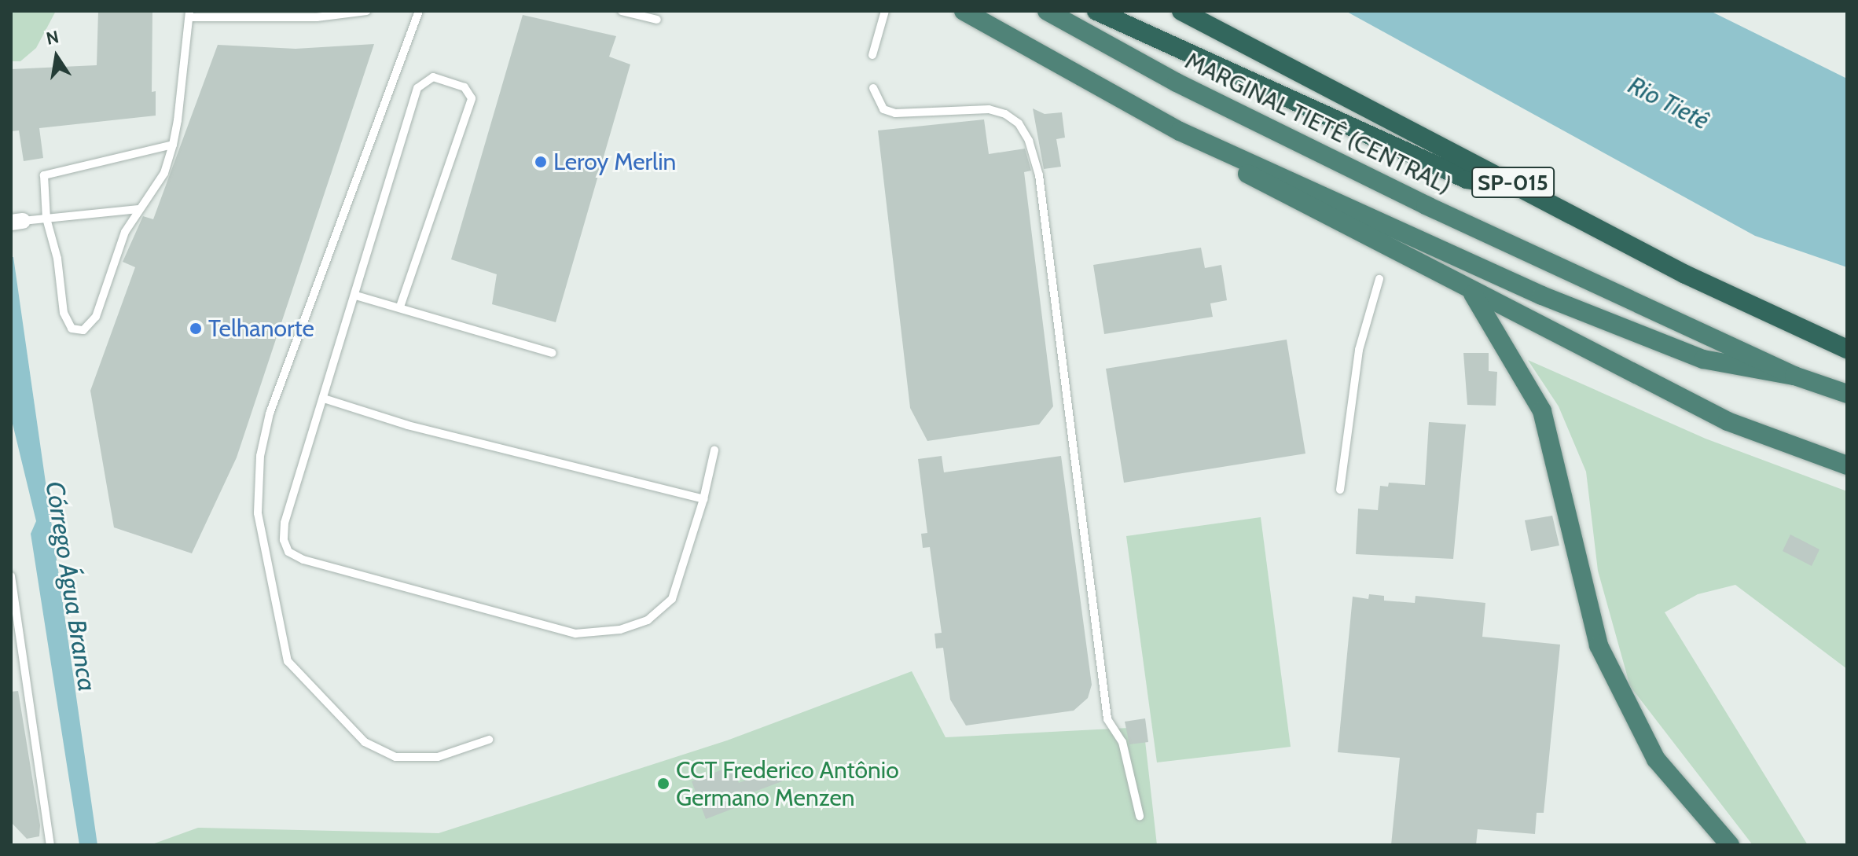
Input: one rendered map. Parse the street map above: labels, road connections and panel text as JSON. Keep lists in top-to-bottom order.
{
  "streets": {
    "highway": ["MARGINAL TIETÊ (CENTRAL)", "SP-015"]
  },
  "water": ["Rio Tietê", "Córrego Água Branca"],
  "places": ["Leroy Merlin", "Telhanorte", "CCT Frederico Antônio Germano Menzen"],
  "north": "top"
}
